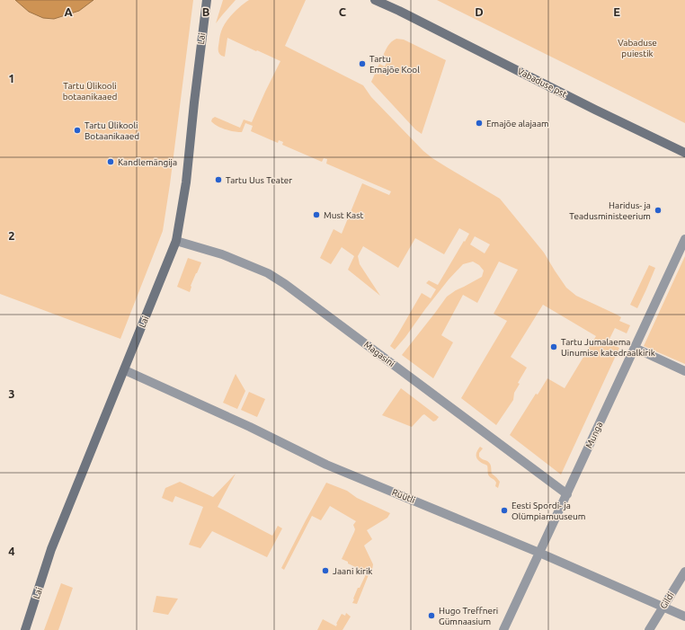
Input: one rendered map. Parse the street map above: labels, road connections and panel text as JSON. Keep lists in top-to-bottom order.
{
  "streets": {
    "main road": ["Lai", "Vabaduse pst"],
    "street": [
      "Magasini",
      "Munga",
      "Rüütli",
      "Gildi"
    ]
  },
  "crossings": [
    ["Lai", "Magasini"],
    ["Lai", "Rüütli"],
    ["Magasini", "Munga"],
    ["Munga", "Rüütli"],
    ["Rüütli", "Gildi"]
  ],
  "parks": ["Vabaduse puiestik", "Tartu Ülikooli botaanikaaed"],
  "places": [
    "Tartu Emajõe Kool",
    "Emajõe alajaam",
    "Tartu Ülikooli Botaanikaaed",
    "Kandlemängija",
    "Tartu Uus Teater",
    "Haridus- ja Teadusministeerium",
    "Must Kast",
    "Tartu Jumalaema Uinumise katedraalkirik",
    "Eesti Spordi- ja Olümpiamuuseum",
    "Jaani kirik",
    "Hugo Treffneri Gümnaasium"
  ],
  "grid": {
    "columns": [
      "A",
      "B",
      "C",
      "D",
      "E"
    ],
    "rows": [
      "1",
      "2",
      "3",
      "4"
    ]
  }
}
